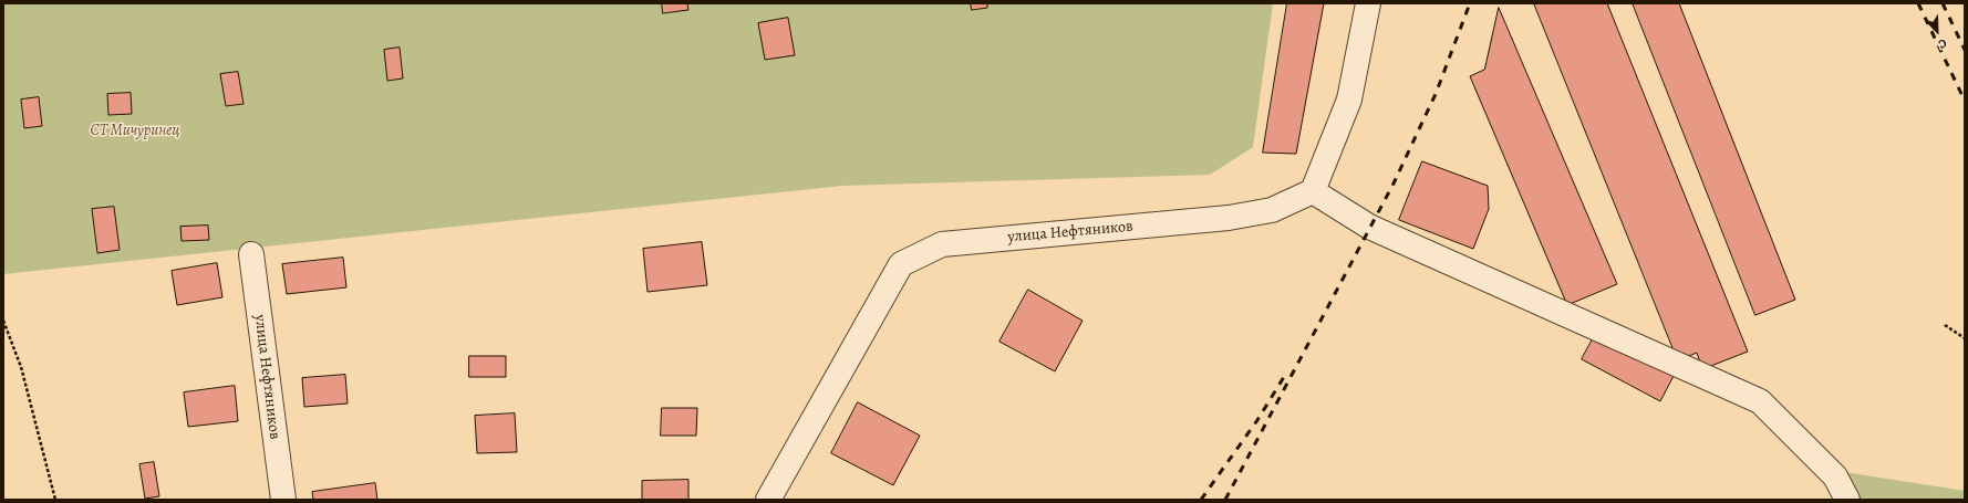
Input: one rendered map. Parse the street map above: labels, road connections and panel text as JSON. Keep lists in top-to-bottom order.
{
  "streets": {
    "street": ["улица Нефтяников"]
  },
  "parks": ["СТ Мичуринец"],
  "north": "bottom right"
}
